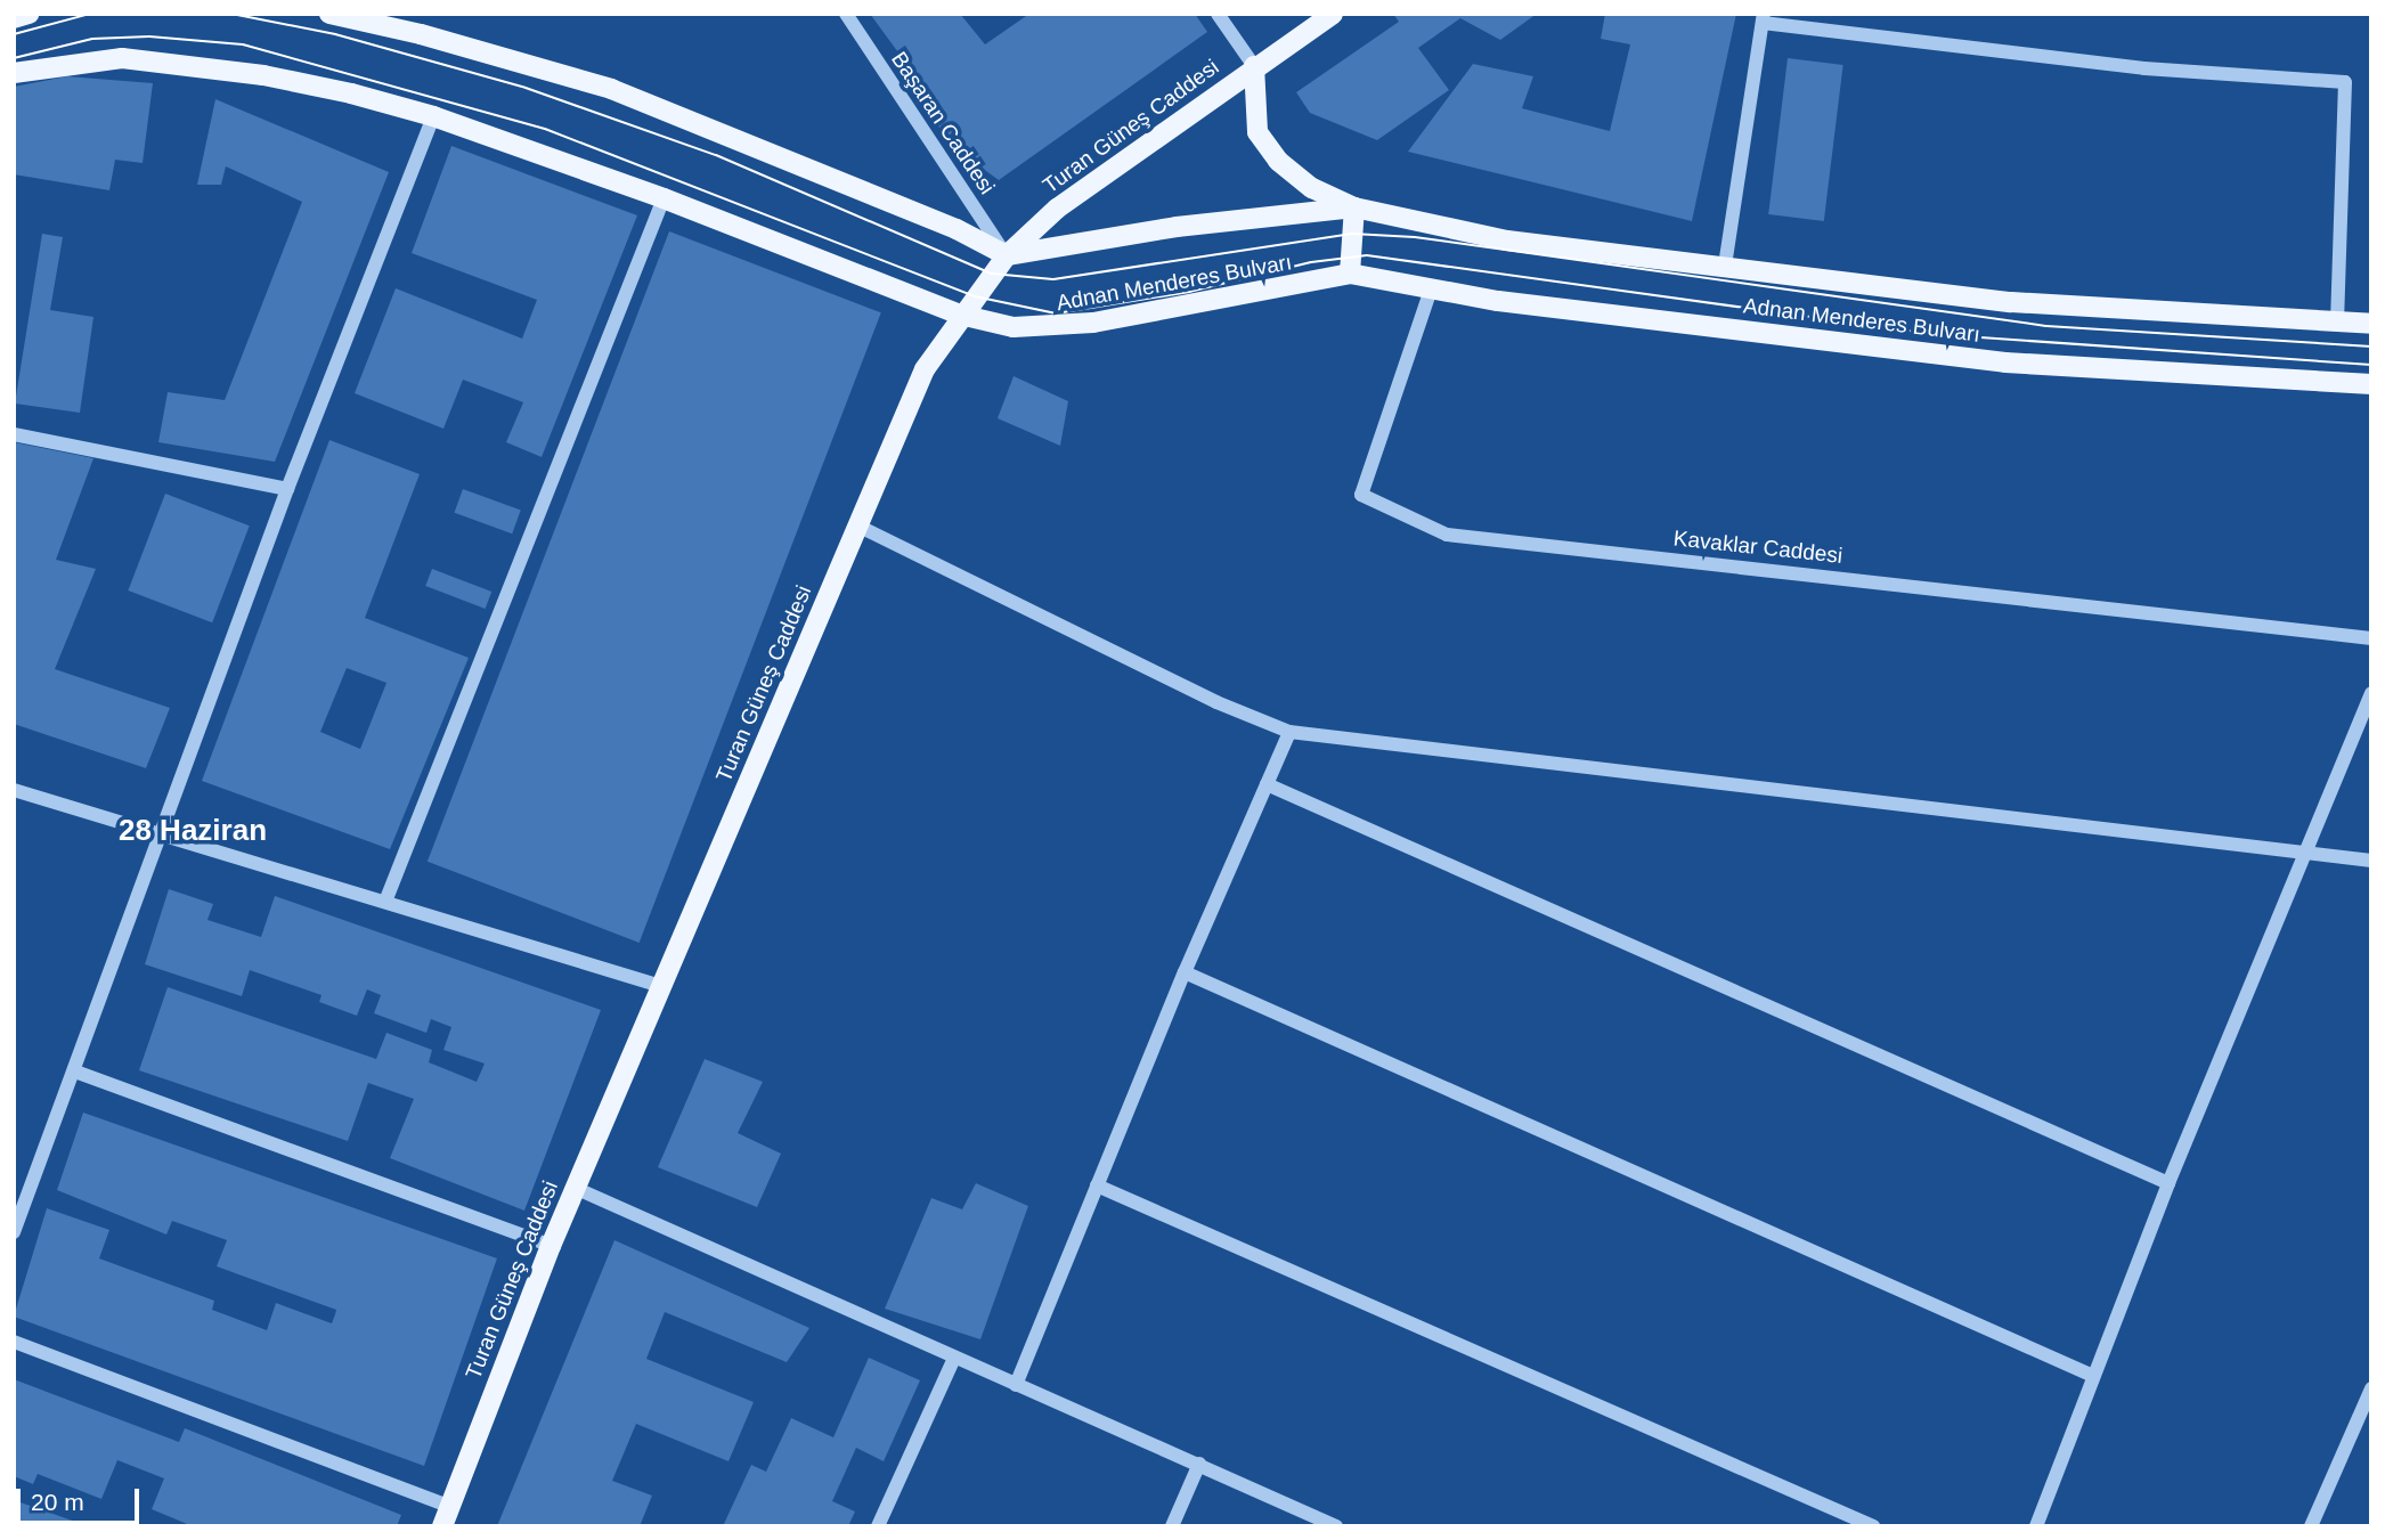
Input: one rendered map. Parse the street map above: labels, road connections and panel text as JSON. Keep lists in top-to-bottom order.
{
  "streets": {
    "main road": ["Turan Güneş Caddesi", "Adnan Menderes Bulvarı"],
    "street": ["Başaran Caddesi", "Kavaklar Caddesi"]
  },
  "crossings": [
    ["Başaran Caddesi", "Turan Güneş Caddesi"],
    ["Başaran Caddesi", "Adnan Menderes Bulvarı"],
    ["Turan Güneş Caddesi", "Adnan Menderes Bulvarı"],
    ["Adnan Menderes Bulvarı", "Kavaklar Caddesi"]
  ],
  "districts": ["28 Haziran"],
  "scale_bar": "20 m"
}
